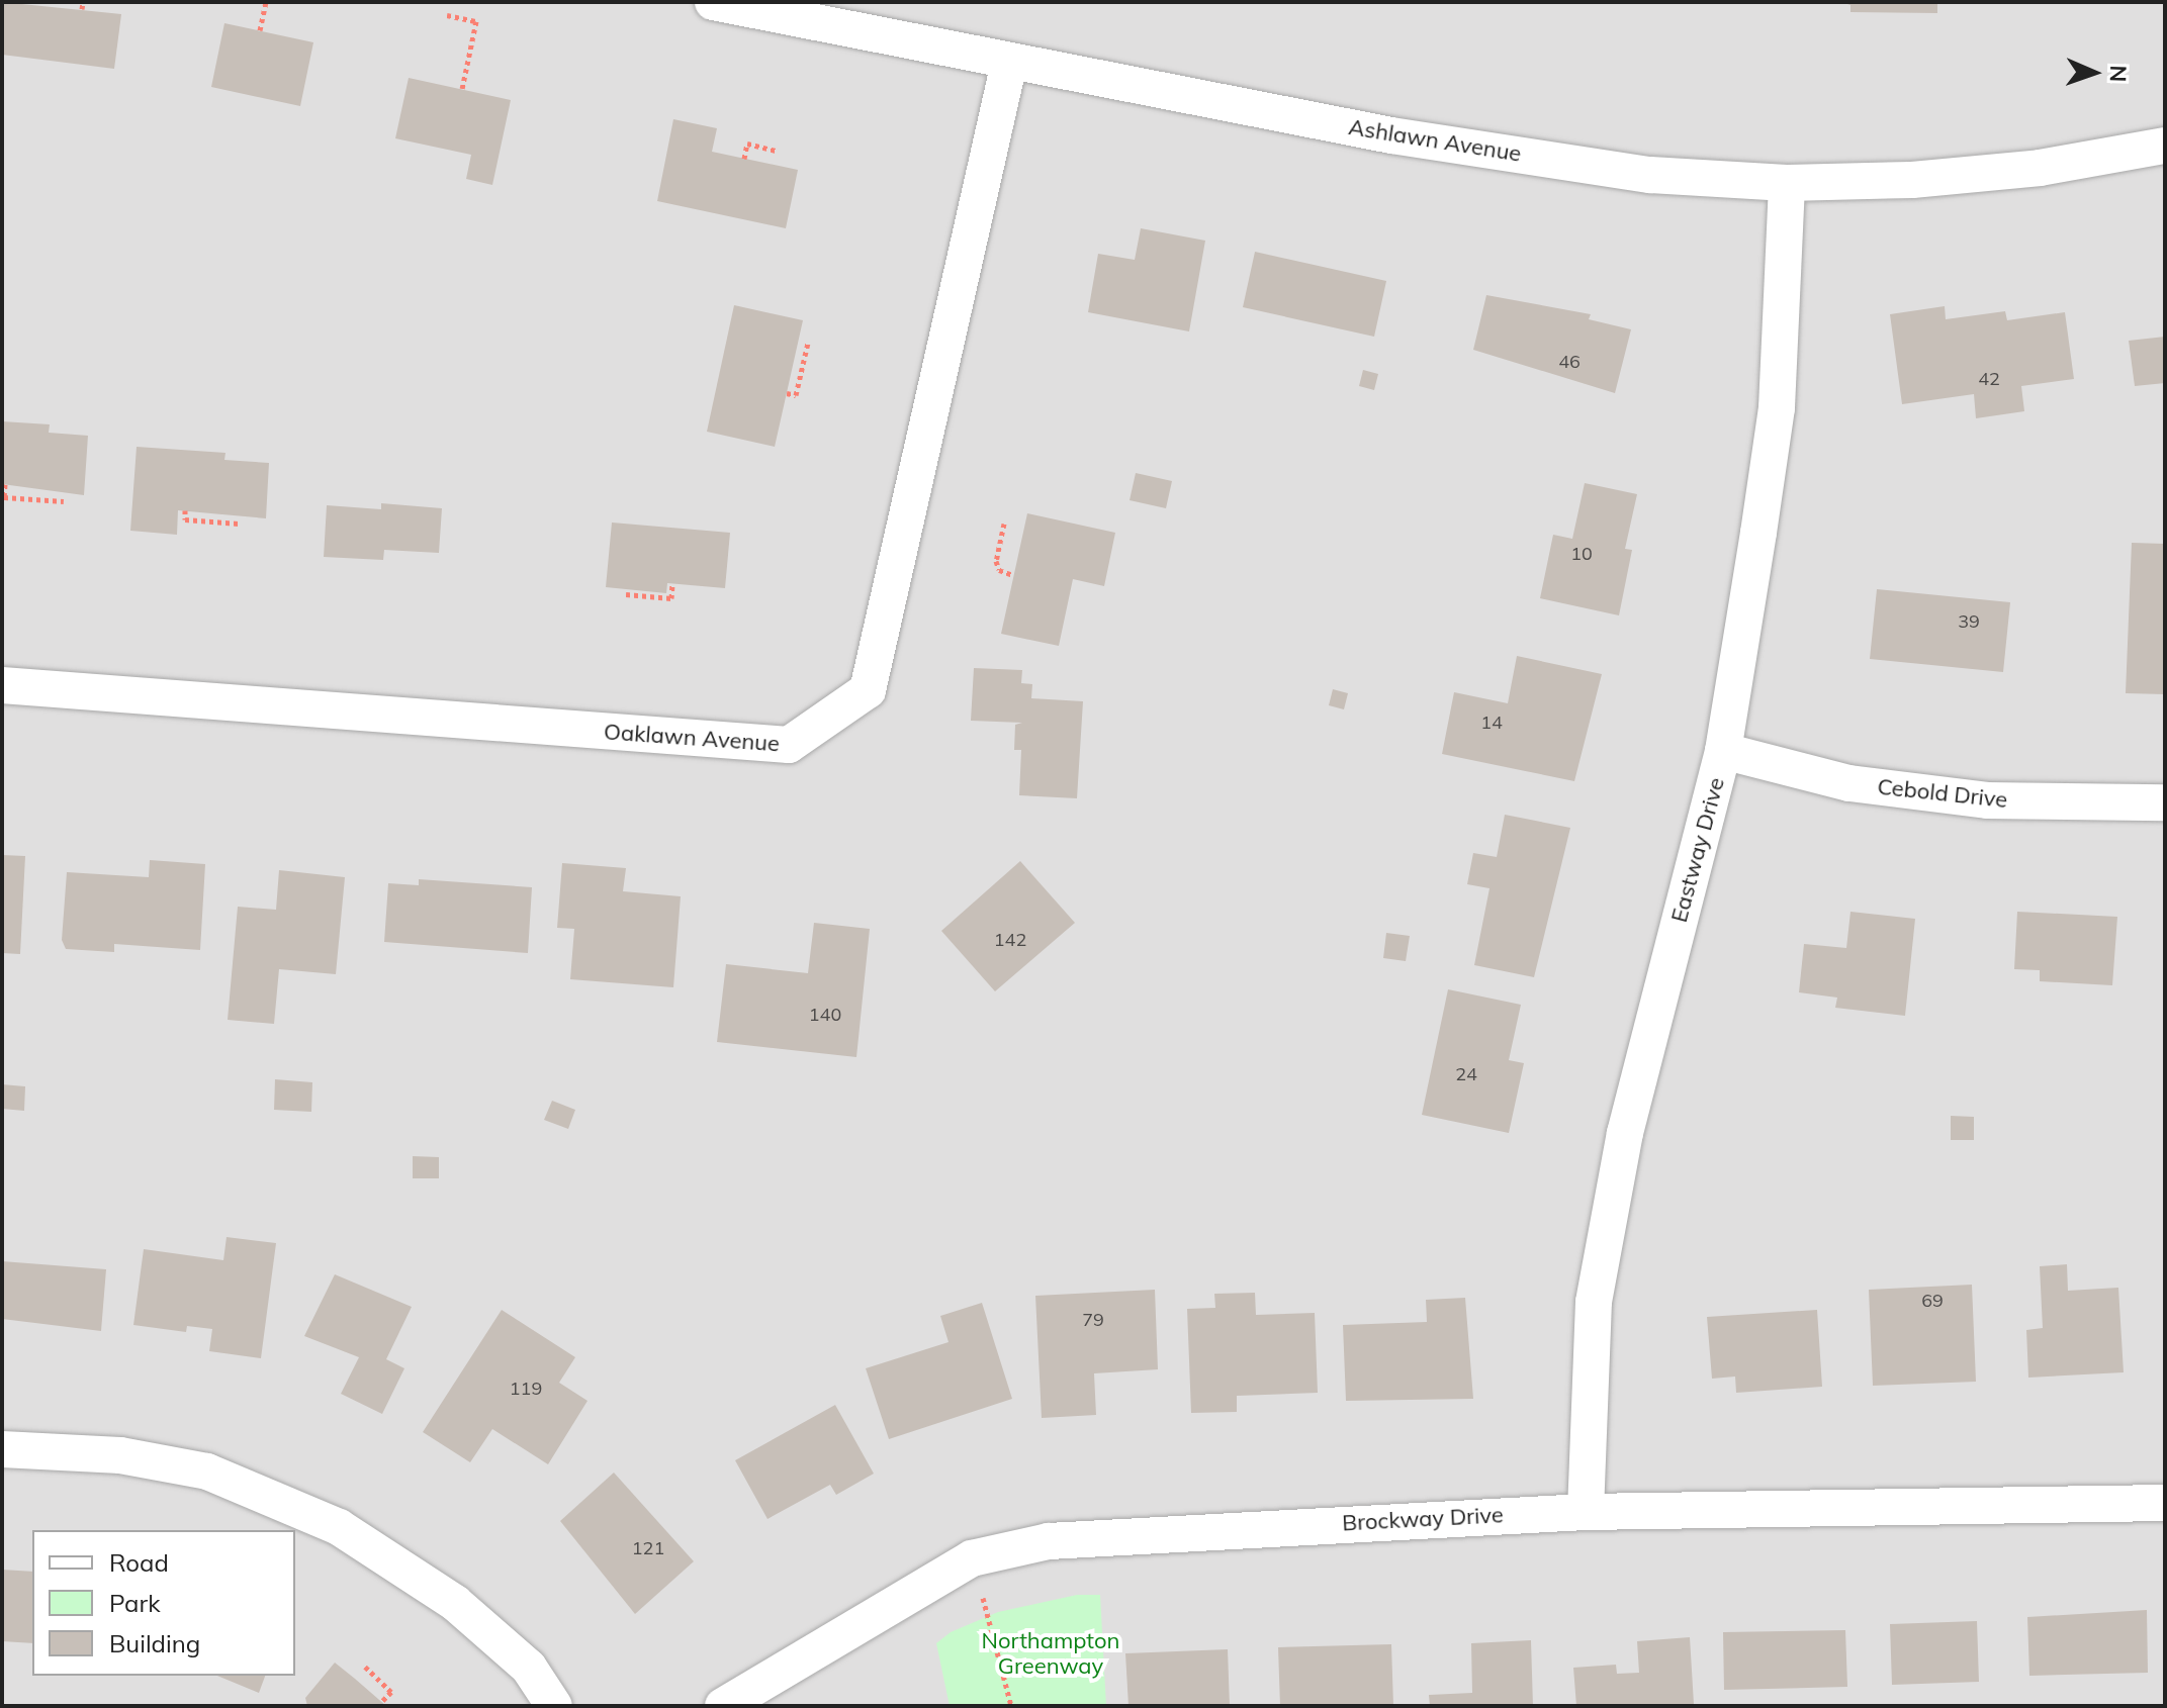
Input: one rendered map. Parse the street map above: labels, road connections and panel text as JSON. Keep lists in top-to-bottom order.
{
  "streets": {
    "street": [
      "Ashlawn Avenue",
      "Oaklawn Avenue",
      "Cebold Drive",
      "Eastway Drive",
      "Brockway Drive"
    ]
  },
  "crossings": [
    ["Ashlawn Avenue", "Oaklawn Avenue"],
    ["Ashlawn Avenue", "Eastway Drive"],
    ["Cebold Drive", "Eastway Drive"],
    ["Eastway Drive", "Brockway Drive"]
  ],
  "parks": ["Northampton Greenway"],
  "house_numbers": [
    "46",
    "42",
    "10",
    "39",
    "14",
    "142",
    "140",
    "24",
    "69",
    "79",
    "119",
    "121"
  ],
  "legend": ["Road", "Park", "Building"],
  "north": "right"
}
